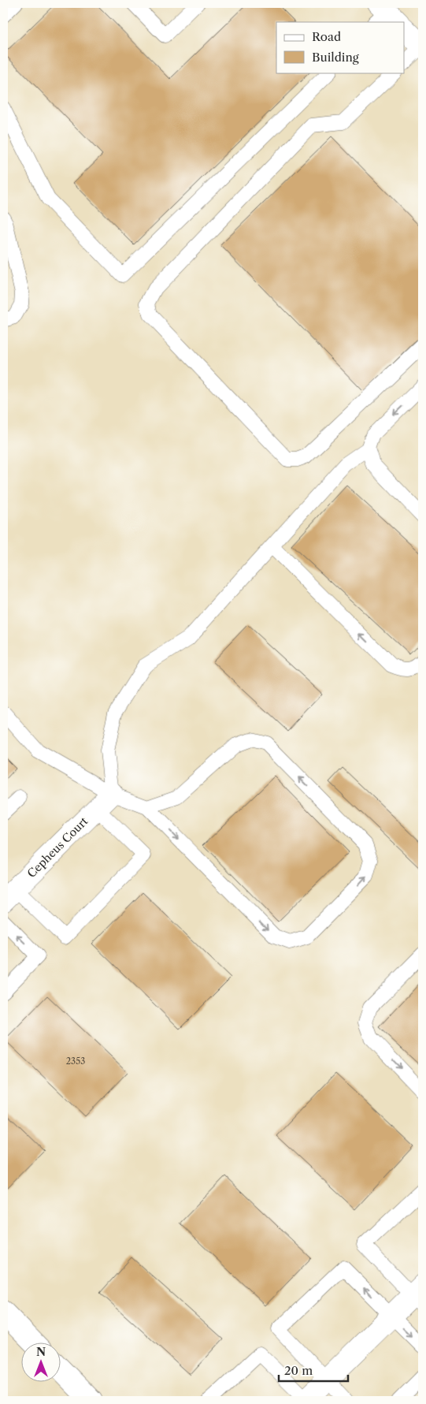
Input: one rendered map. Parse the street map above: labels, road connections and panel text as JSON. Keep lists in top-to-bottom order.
{
  "streets": {
    "street": ["Cepheus Court"]
  },
  "house_numbers": ["2353"],
  "legend": ["Road", "Building"],
  "scale_bar": "20 m",
  "north": "top"
}
